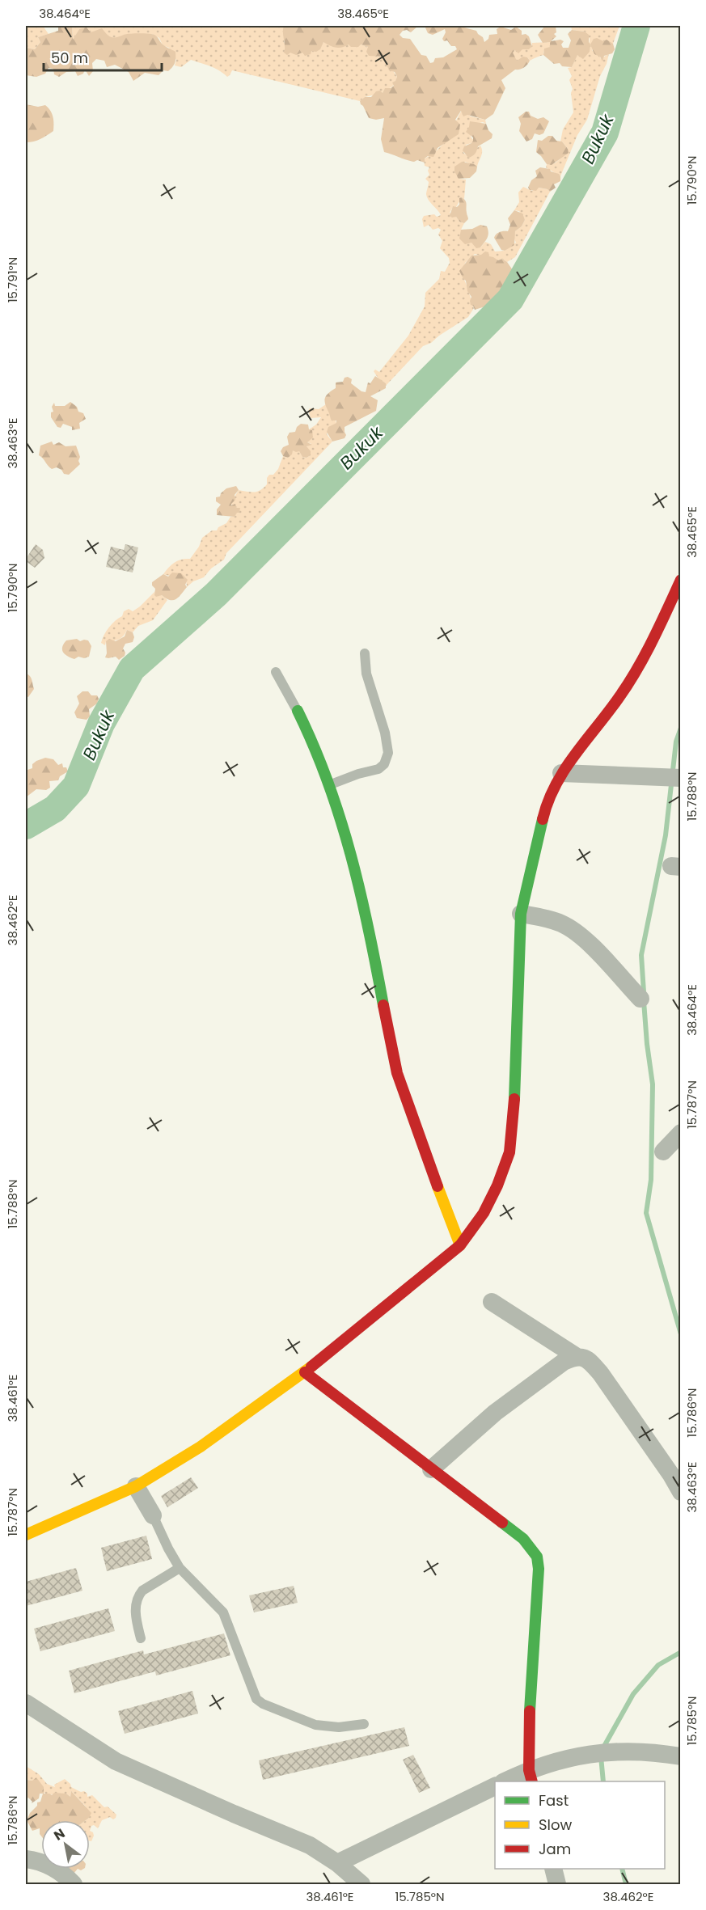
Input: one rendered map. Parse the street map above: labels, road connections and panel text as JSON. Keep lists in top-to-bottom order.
{
  "water": ["Bukuk"],
  "legend": ["Fast", "Slow", "Jam"],
  "scale_bar": "50 m",
  "north": "top left",
  "coordinates": [
    "38.464°E",
    "38.465°E",
    "15.790°N",
    "15.791°N",
    "38.463°E",
    "15.788°N",
    "38.462°E",
    "15.787°N",
    "38.461°E",
    "15.786°N",
    "15.785°N"
  ]
}
